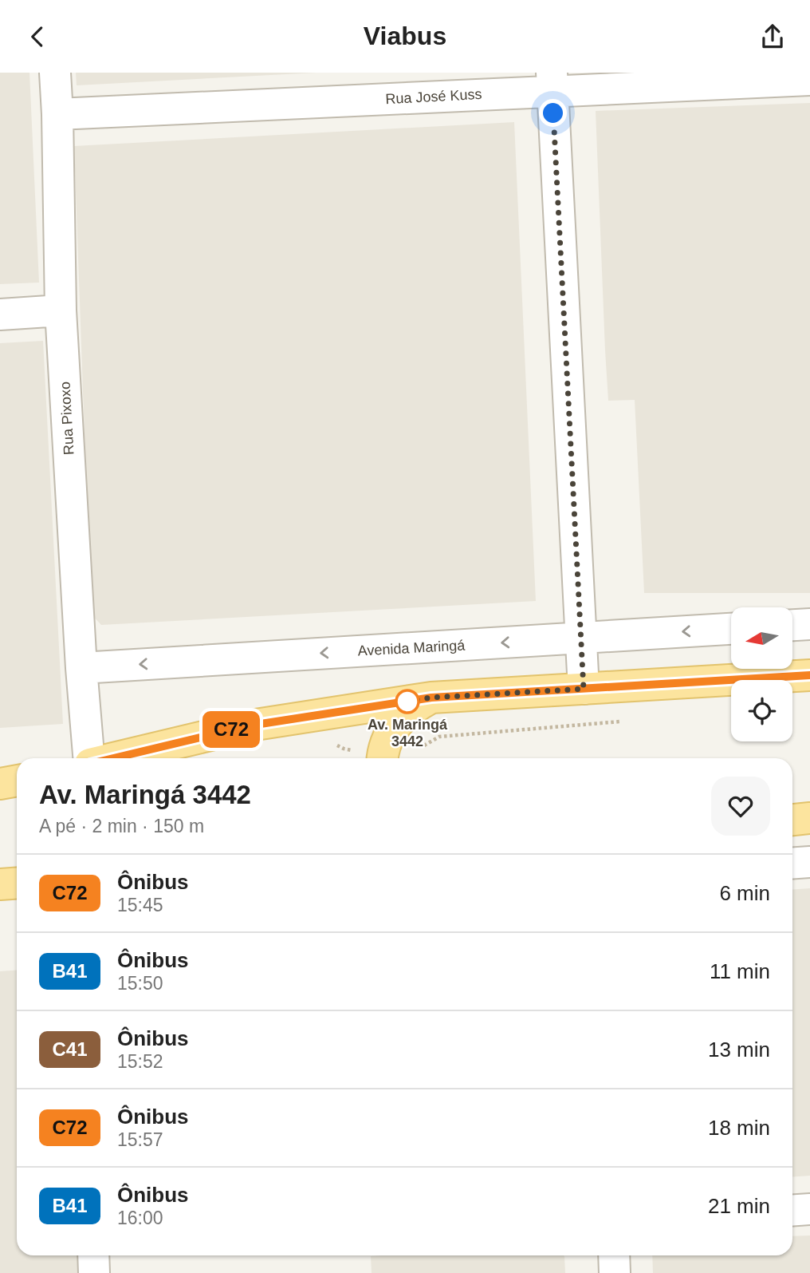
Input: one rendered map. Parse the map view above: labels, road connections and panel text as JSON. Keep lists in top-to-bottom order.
{
  "streets": {
    "street": ["Rua José Kuss", "Rua Pixoxo", "Avenida Maringá"]
  },
  "crossings": [
    ["Rua José Kuss", "Rua Pixoxo"],
    ["Rua Pixoxo", "Avenida Maringá"]
  ],
  "one_way": ["Avenida Maringá"],
  "places": ["Av. Maringá 3442"],
  "lines": ["bus line C72"],
  "north": "left",
  "page": {
    "header": "Viabus",
    "on_map": "C72",
    "heading": ["Av. Maringá 3442", "A pé · 2 min · 150 m"],
    "list": [
      {
        "mark": "C72",
        "name": "Ônibus",
        "note": "15:45",
        "value": "6 min"
      },
      {
        "mark": "B41",
        "name": "Ônibus",
        "note": "15:50",
        "value": "11 min"
      },
      {
        "mark": "C41",
        "name": "Ônibus",
        "note": "15:52",
        "value": "13 min"
      },
      {
        "mark": "C72",
        "name": "Ônibus",
        "note": "15:57",
        "value": "18 min"
      },
      {
        "mark": "B41",
        "name": "Ônibus",
        "note": "16:00",
        "value": "21 min"
      }
    ]
  }
}
